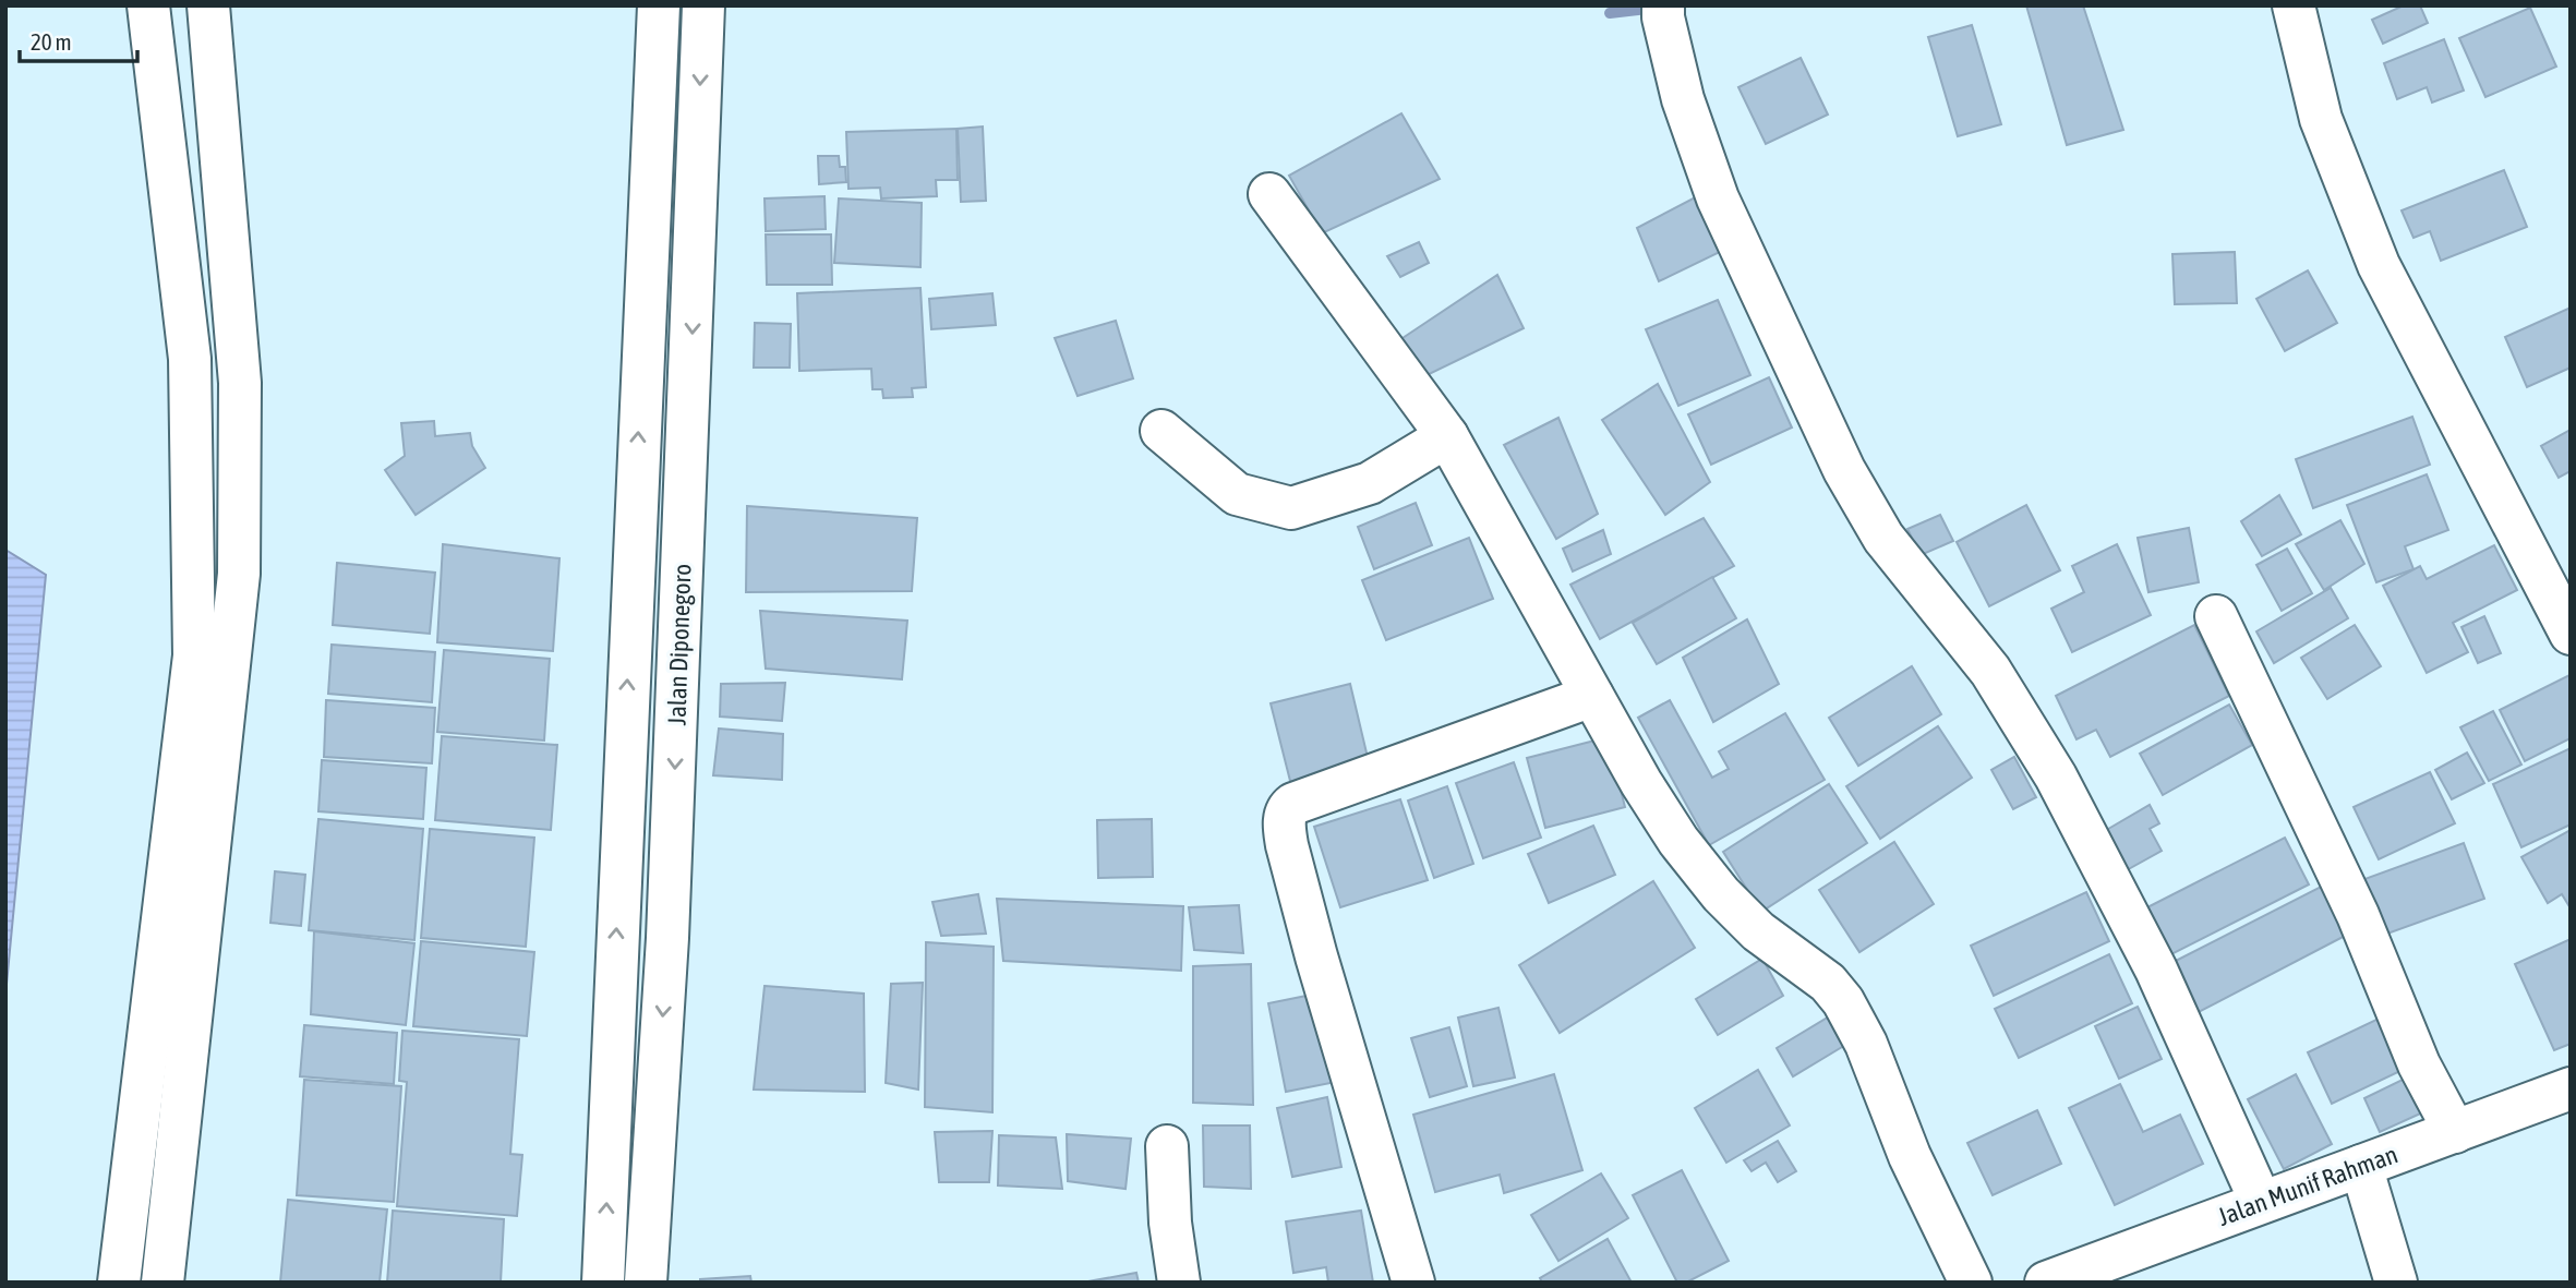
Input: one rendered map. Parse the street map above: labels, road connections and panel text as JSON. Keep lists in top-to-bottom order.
{
  "streets": {
    "main road": ["Jalan Diponegoro", "Jalan Munif Rahman"]
  },
  "scale_bar": "20 m"
}
